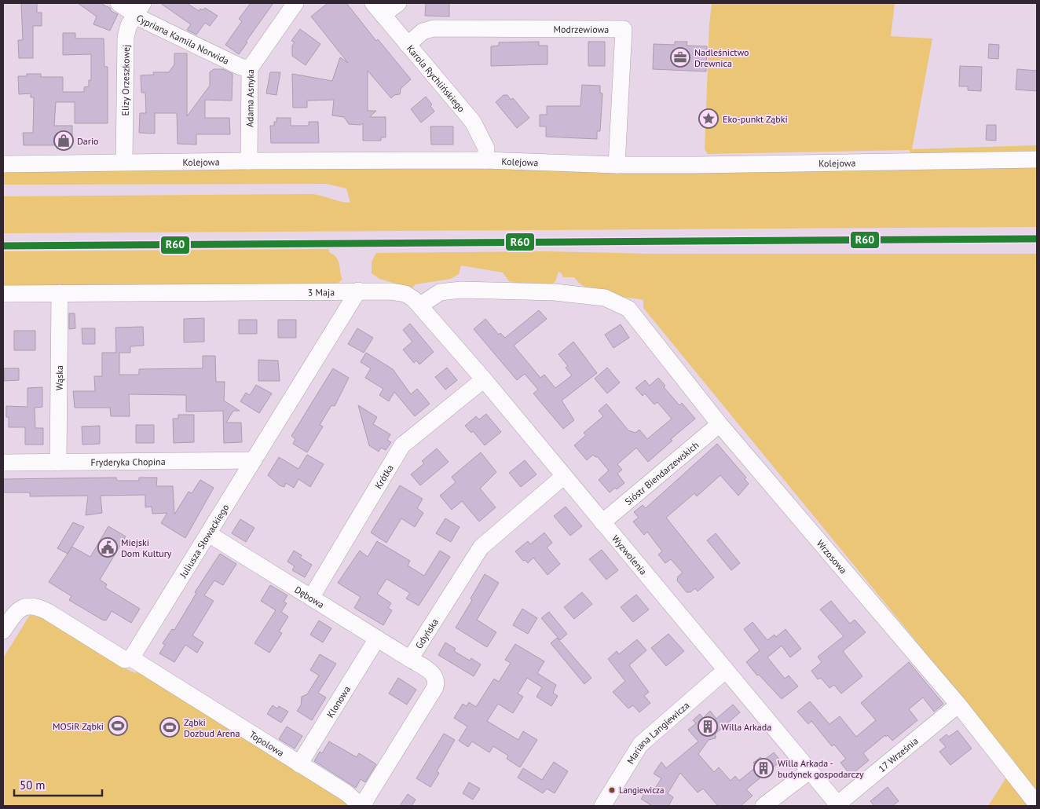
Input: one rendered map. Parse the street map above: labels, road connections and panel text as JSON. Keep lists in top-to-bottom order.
{
  "streets": {
    "street": [
      "Modrzewiowa",
      "Cypriana Kamila Norwida",
      "Karola Rychlińskiego",
      "Elizy Orzeszkowej",
      "Adama Asnyka",
      "Kolejowa",
      "3 Maja",
      "Wąska",
      "Fryderyka Chopina",
      "Sióstr Biendarzewskich",
      "Krótka",
      "Juliusza Słowackiego",
      "Wyzwolenia",
      "Wrzosowa",
      "Dębowa",
      "Gdyńska",
      "Klonowa",
      "Mariana Langiewicza",
      "Topolowa",
      "17 Września"
    ]
  },
  "crossings": [
    ["Modrzewiowa", "Karola Rychlińskiego"],
    ["Modrzewiowa", "Kolejowa"],
    ["Cypriana Kamila Norwida", "Elizy Orzeszkowej"],
    ["Cypriana Kamila Norwida", "Adama Asnyka"],
    ["Karola Rychlińskiego", "Kolejowa"],
    ["Elizy Orzeszkowej", "Kolejowa"],
    ["Adama Asnyka", "Kolejowa"],
    ["3 Maja", "Wąska"],
    ["3 Maja", "Juliusza Słowackiego"],
    ["3 Maja", "Wyzwolenia"],
    ["3 Maja", "Wrzosowa"],
    ["Wąska", "Fryderyka Chopina"],
    ["Fryderyka Chopina", "Juliusza Słowackiego"],
    ["Sióstr Biendarzewskich", "Wyzwolenia"],
    ["Sióstr Biendarzewskich", "Wrzosowa"],
    ["Krótka", "Wyzwolenia"],
    ["Krótka", "Dębowa"],
    ["Juliusza Słowackiego", "Dębowa"],
    ["Juliusza Słowackiego", "Topolowa"],
    ["Wyzwolenia", "Wrzosowa"],
    ["Wyzwolenia", "Gdyńska"],
    ["Wyzwolenia", "Mariana Langiewicza"],
    ["Wyzwolenia", "17 Września"],
    ["Wrzosowa", "17 Września"],
    ["Dębowa", "Gdyńska"],
    ["Dębowa", "Klonowa"],
    ["Gdyńska", "Topolowa"],
    ["Klonowa", "Topolowa"]
  ],
  "places": {
    "office": ["Nadleśnictwo Drewnica"],
    "place": ["Eko-punkt Ząbki"],
    "shop": ["Dario"],
    "public building": ["Miejski Dom Kultury"],
    "sports": ["MOSiR Ząbki", "Ząbki Dozbud Arena"],
    "building": ["Willa Arkada", "Willa Arkada - budynek gospodarczy"],
    "other": ["Langiewicza"]
  },
  "lines": ["transit line R60"],
  "scale_bar": "50 m"
}
